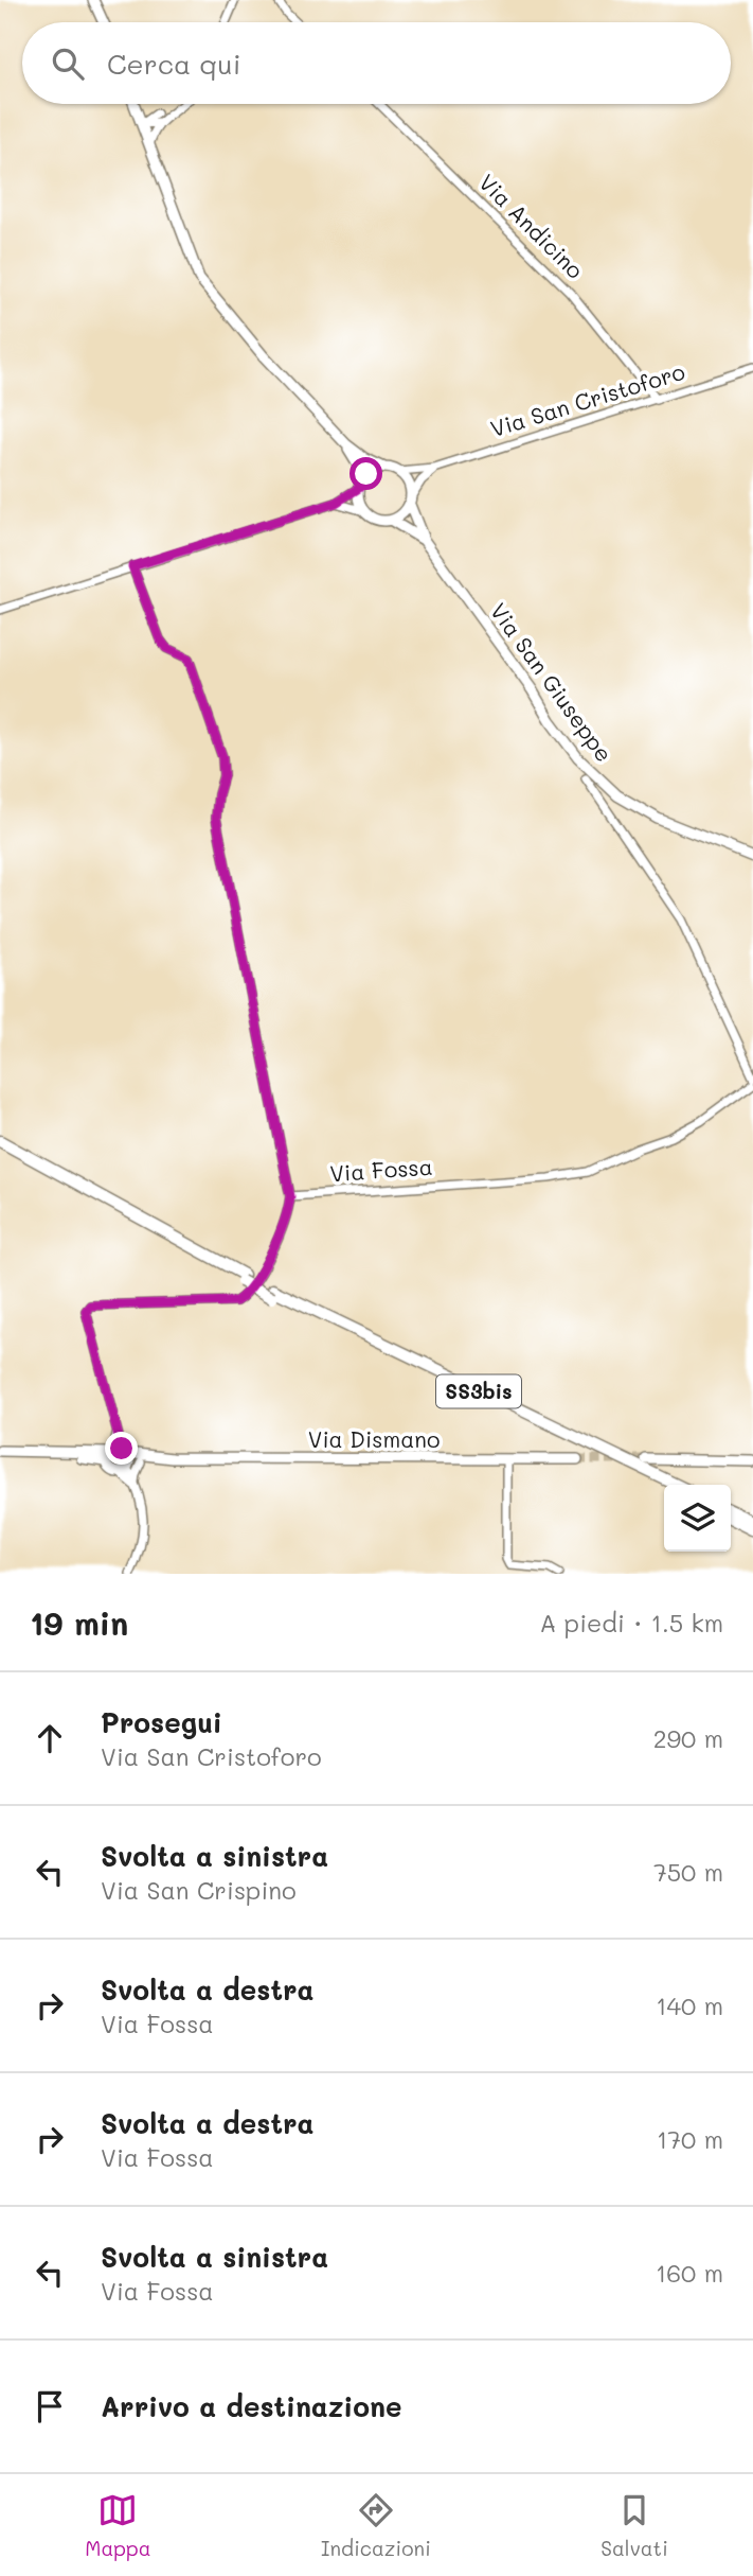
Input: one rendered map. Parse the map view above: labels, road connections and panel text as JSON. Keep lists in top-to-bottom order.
{
  "streets": {
    "highway": ["SS3bis"],
    "main road": ["Via San Giuseppe", "Via Dismano"],
    "street": ["Via Andicino", "Via San Cristoforo", "Via Fossa"]
  },
  "crossings": [
    ["Via Andicino", "Via San Cristoforo"],
    ["Via San Cristoforo", "Via San Giuseppe"]
  ],
  "page": {
    "search": "Cerca qui",
    "heading": ["19 min", "A piedi · 1.5 km"],
    "list": [
      ["Prosegui", "Via San Cristoforo", "290 m"],
      ["Svolta a sinistra", "Via San Crispino", "750 m"],
      ["Svolta a destra", "Via Fossa", "140 m"],
      ["Svolta a destra", "Via Fossa", "170 m"],
      ["Svolta a sinistra", "Via Fossa", "160 m"],
      "Arrivo a destinazione"
    ],
    "nav": ["Mappa", "Indicazioni", "Salvati"]
  }
}
